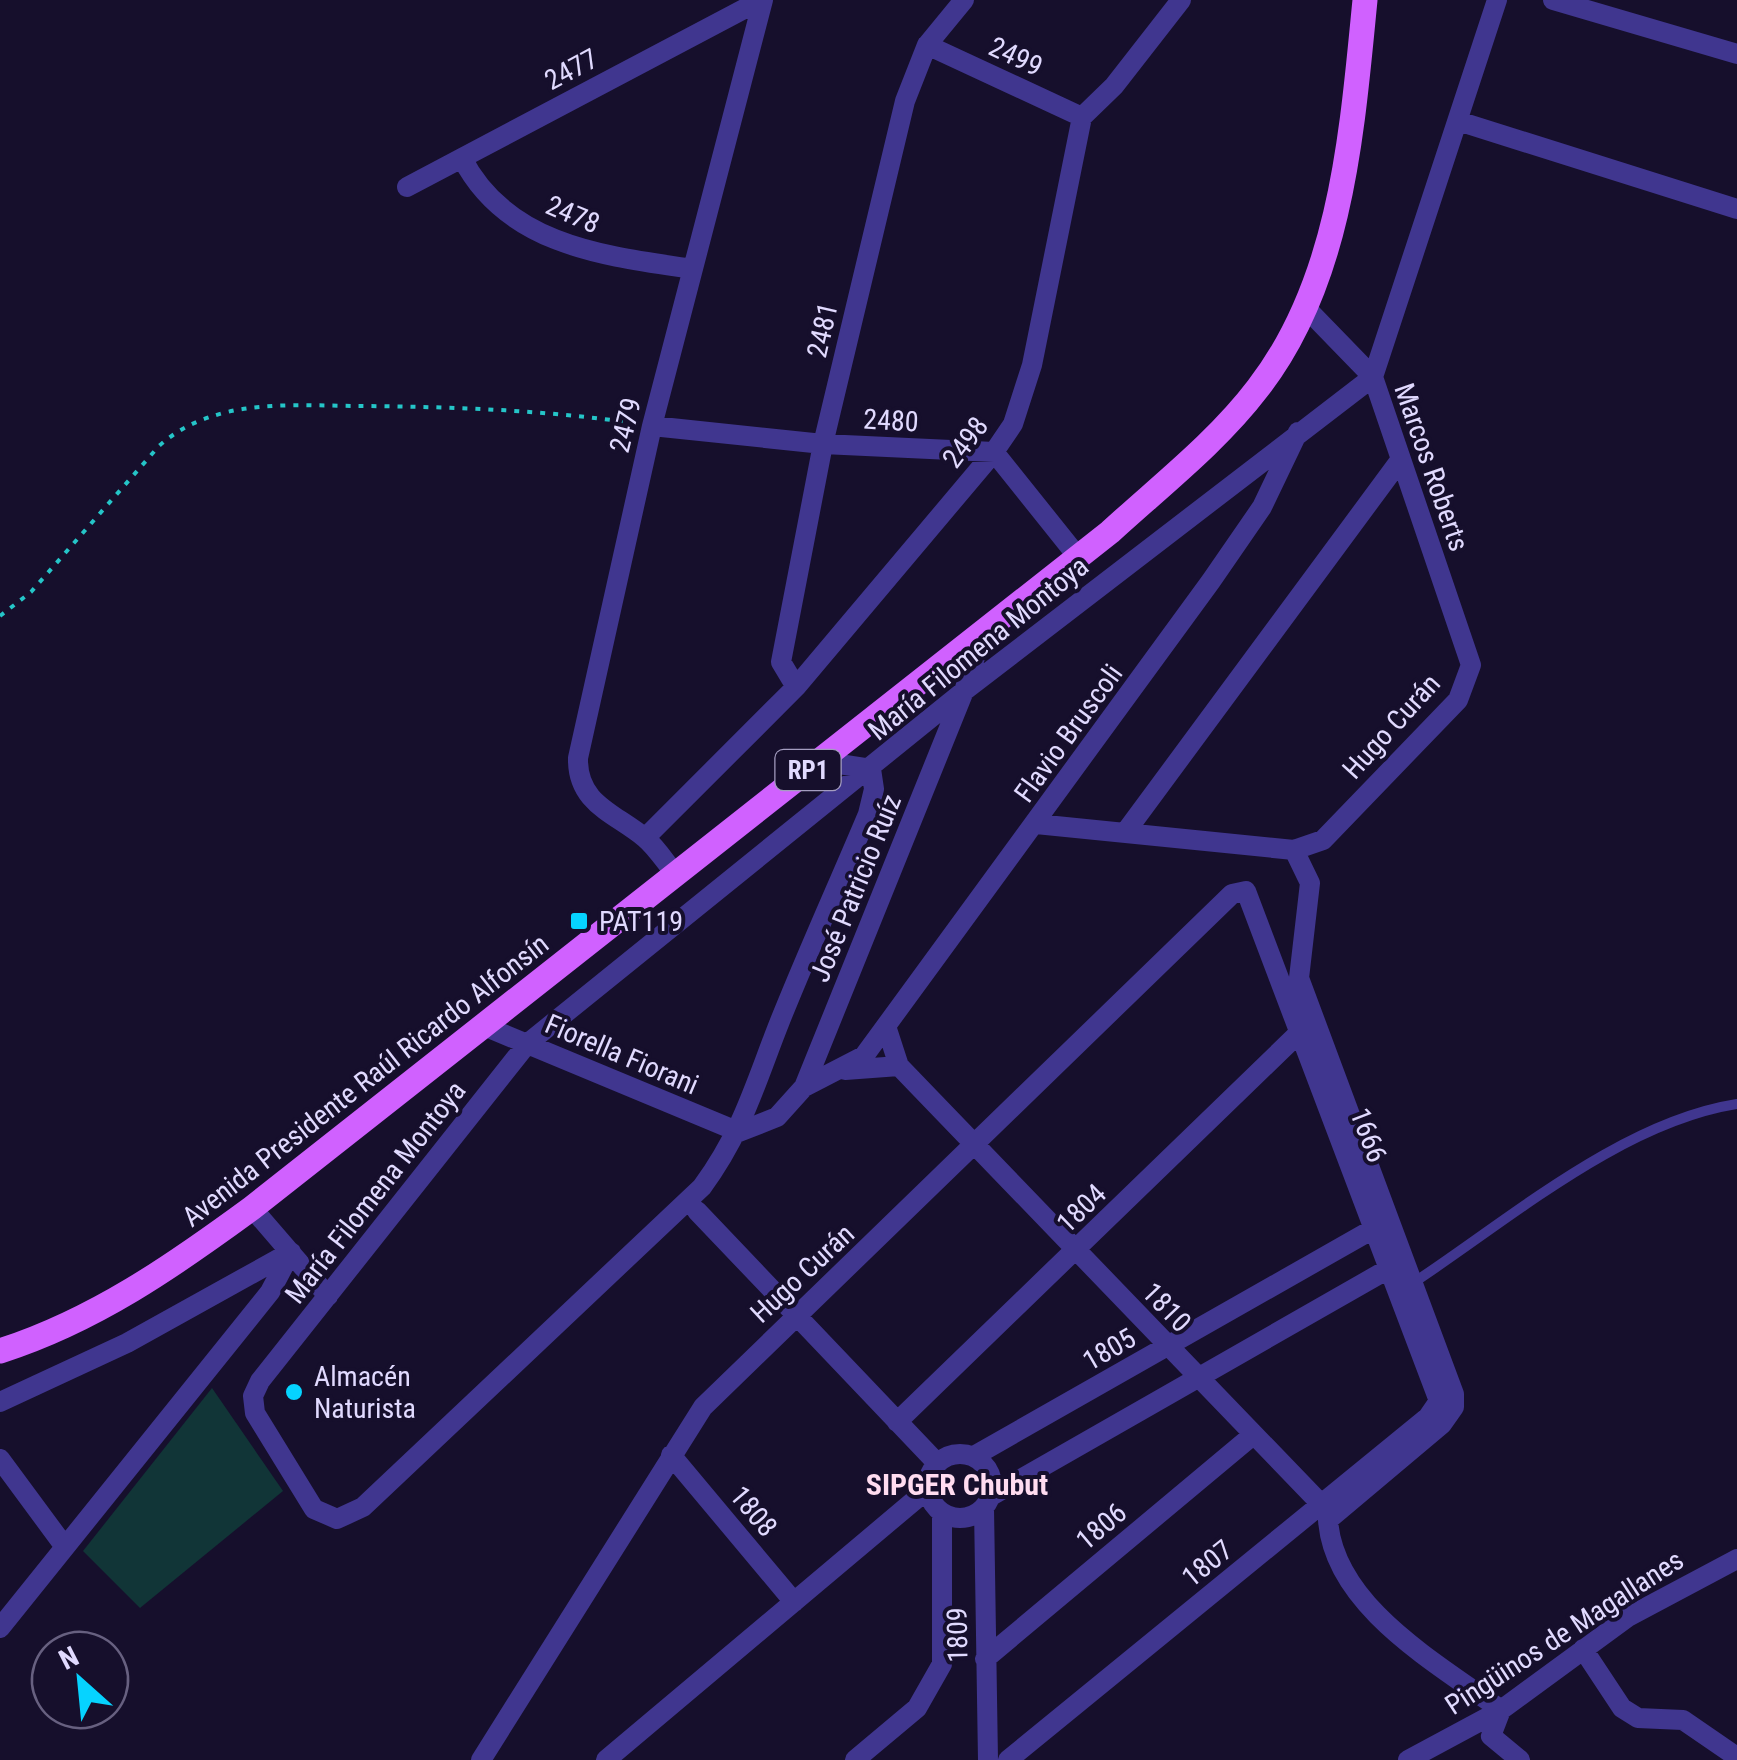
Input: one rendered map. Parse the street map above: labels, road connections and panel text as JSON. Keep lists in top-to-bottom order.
{
  "streets": {
    "main road": ["RP1", "Avenida Presidente Raúl Ricardo Alfonsín"],
    "street": [
      "2499",
      "2477",
      "2478",
      "2481",
      "2480",
      "2479",
      "2498",
      "Marcos Roberts",
      "María Filomena Montoya",
      "Hugo Curán",
      "Flavio Bruscoli",
      "José Patricio Ruíz",
      "Fiorella Fiorani",
      "1666",
      "1804",
      "1810",
      "1805",
      "1808",
      "1806",
      "1807",
      "Pingüinos de Magallanes",
      "1809"
    ]
  },
  "crossings": [
    ["2499", "2481"],
    ["2499", "2498"],
    ["2477", "2478"],
    ["2477", "2479"],
    ["2478", "2479"],
    ["2481", "2480"],
    ["2481", "2498"],
    ["2480", "2479"],
    ["2480", "2498"],
    ["2479", "2498"],
    ["2479", "Avenida Presidente Raúl Ricardo Alfonsín"],
    ["Marcos Roberts", "María Filomena Montoya"],
    ["Marcos Roberts", "Hugo Curán"],
    ["Marcos Roberts", "Avenida Presidente Raúl Ricardo Alfonsín"],
    ["María Filomena Montoya", "Flavio Bruscoli"],
    ["María Filomena Montoya", "José Patricio Ruíz"],
    ["María Filomena Montoya", "Fiorella Fiorani"],
    ["Hugo Curán", "1666"],
    ["Hugo Curán", "1810"],
    ["Hugo Curán", "1808"],
    ["José Patricio Ruíz", "Fiorella Fiorani"],
    ["José Patricio Ruíz", "Avenida Presidente Raúl Ricardo Alfonsín"],
    ["Fiorella Fiorani", "Avenida Presidente Raúl Ricardo Alfonsín"],
    ["1666", "1804"],
    ["1666", "1805"],
    ["1666", "1807"],
    ["1804", "1810"],
    ["1810", "1805"],
    ["1810", "1806"],
    ["1810", "1807"],
    ["1810", "Pingüinos de Magallanes"],
    ["1805", "1809"],
    ["1806", "1809"]
  ],
  "districts": ["SIPGER Chubut"],
  "places": {
    "transit": ["PAT119"],
    "other": ["Almacén Naturista"]
  },
  "north": "top left"
}
